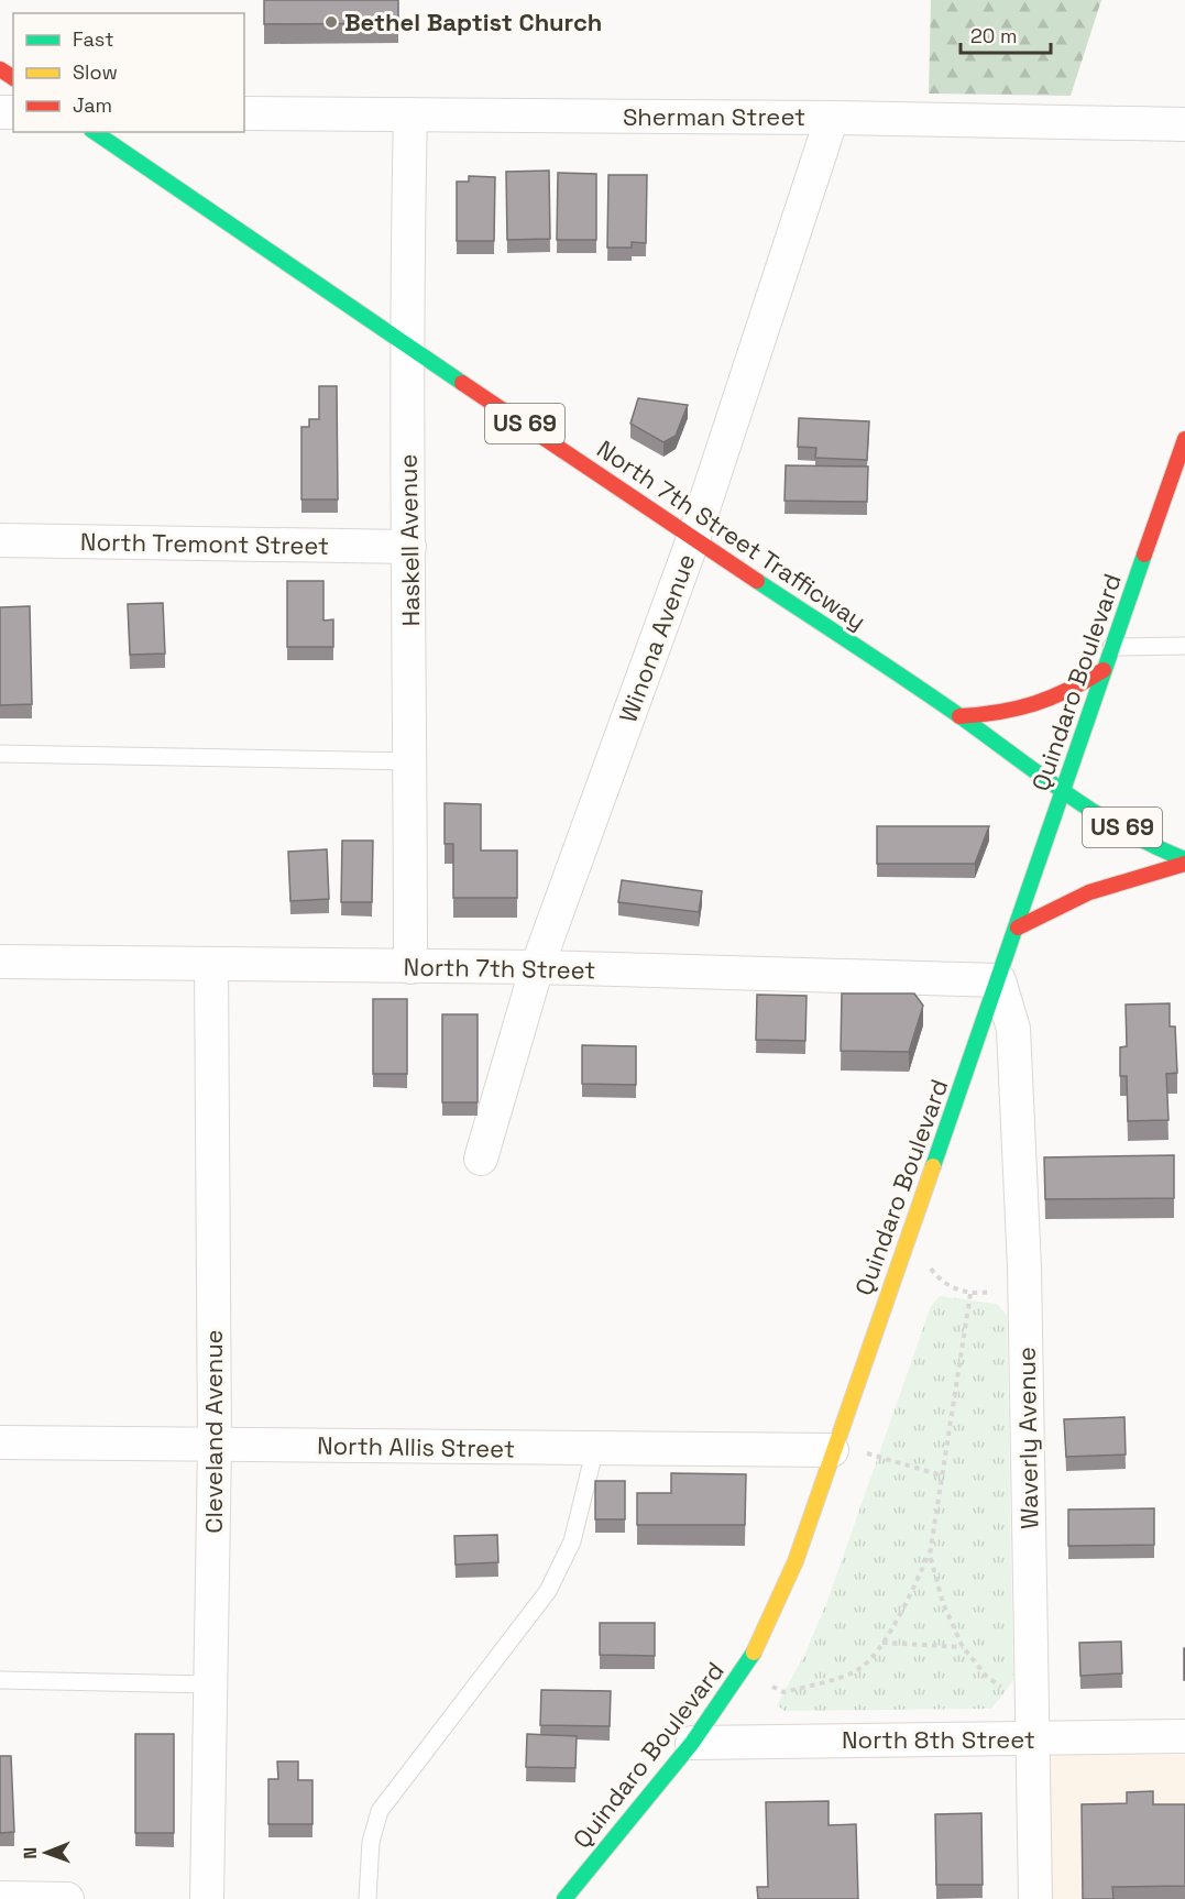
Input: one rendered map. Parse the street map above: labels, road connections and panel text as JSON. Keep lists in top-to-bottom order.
{
  "streets": {
    "main road": ["US 69", "North 7th Street Trafficway", "Quindaro Boulevard"],
    "street": [
      "Sherman Street",
      "Haskell Avenue",
      "North Tremont Street",
      "Winona Avenue",
      "North 7th Street",
      "Cleveland Avenue",
      "Waverly Avenue",
      "North Allis Street",
      "North 8th Street"
    ]
  },
  "crossings": [
    ["Sherman Street", "Haskell Avenue"],
    ["Sherman Street", "Winona Avenue"],
    ["North 7th Street Trafficway", "Haskell Avenue"],
    ["North 7th Street Trafficway", "Winona Avenue"],
    ["North 7th Street Trafficway", "Quindaro Boulevard"],
    ["Haskell Avenue", "North Tremont Street"],
    ["Haskell Avenue", "North 7th Street"],
    ["Winona Avenue", "North 7th Street"],
    ["Quindaro Boulevard", "North 7th Street"],
    ["Quindaro Boulevard", "Waverly Avenue"],
    ["Quindaro Boulevard", "North Allis Street"],
    ["Quindaro Boulevard", "North 8th Street"],
    ["North 7th Street", "Cleveland Avenue"],
    ["North 7th Street", "Waverly Avenue"],
    ["Cleveland Avenue", "North Allis Street"],
    ["Waverly Avenue", "North 8th Street"]
  ],
  "places": ["Bethel Baptist Church"],
  "legend": ["Fast", "Slow", "Jam"],
  "scale_bar": "20 m",
  "north": "left"
}
